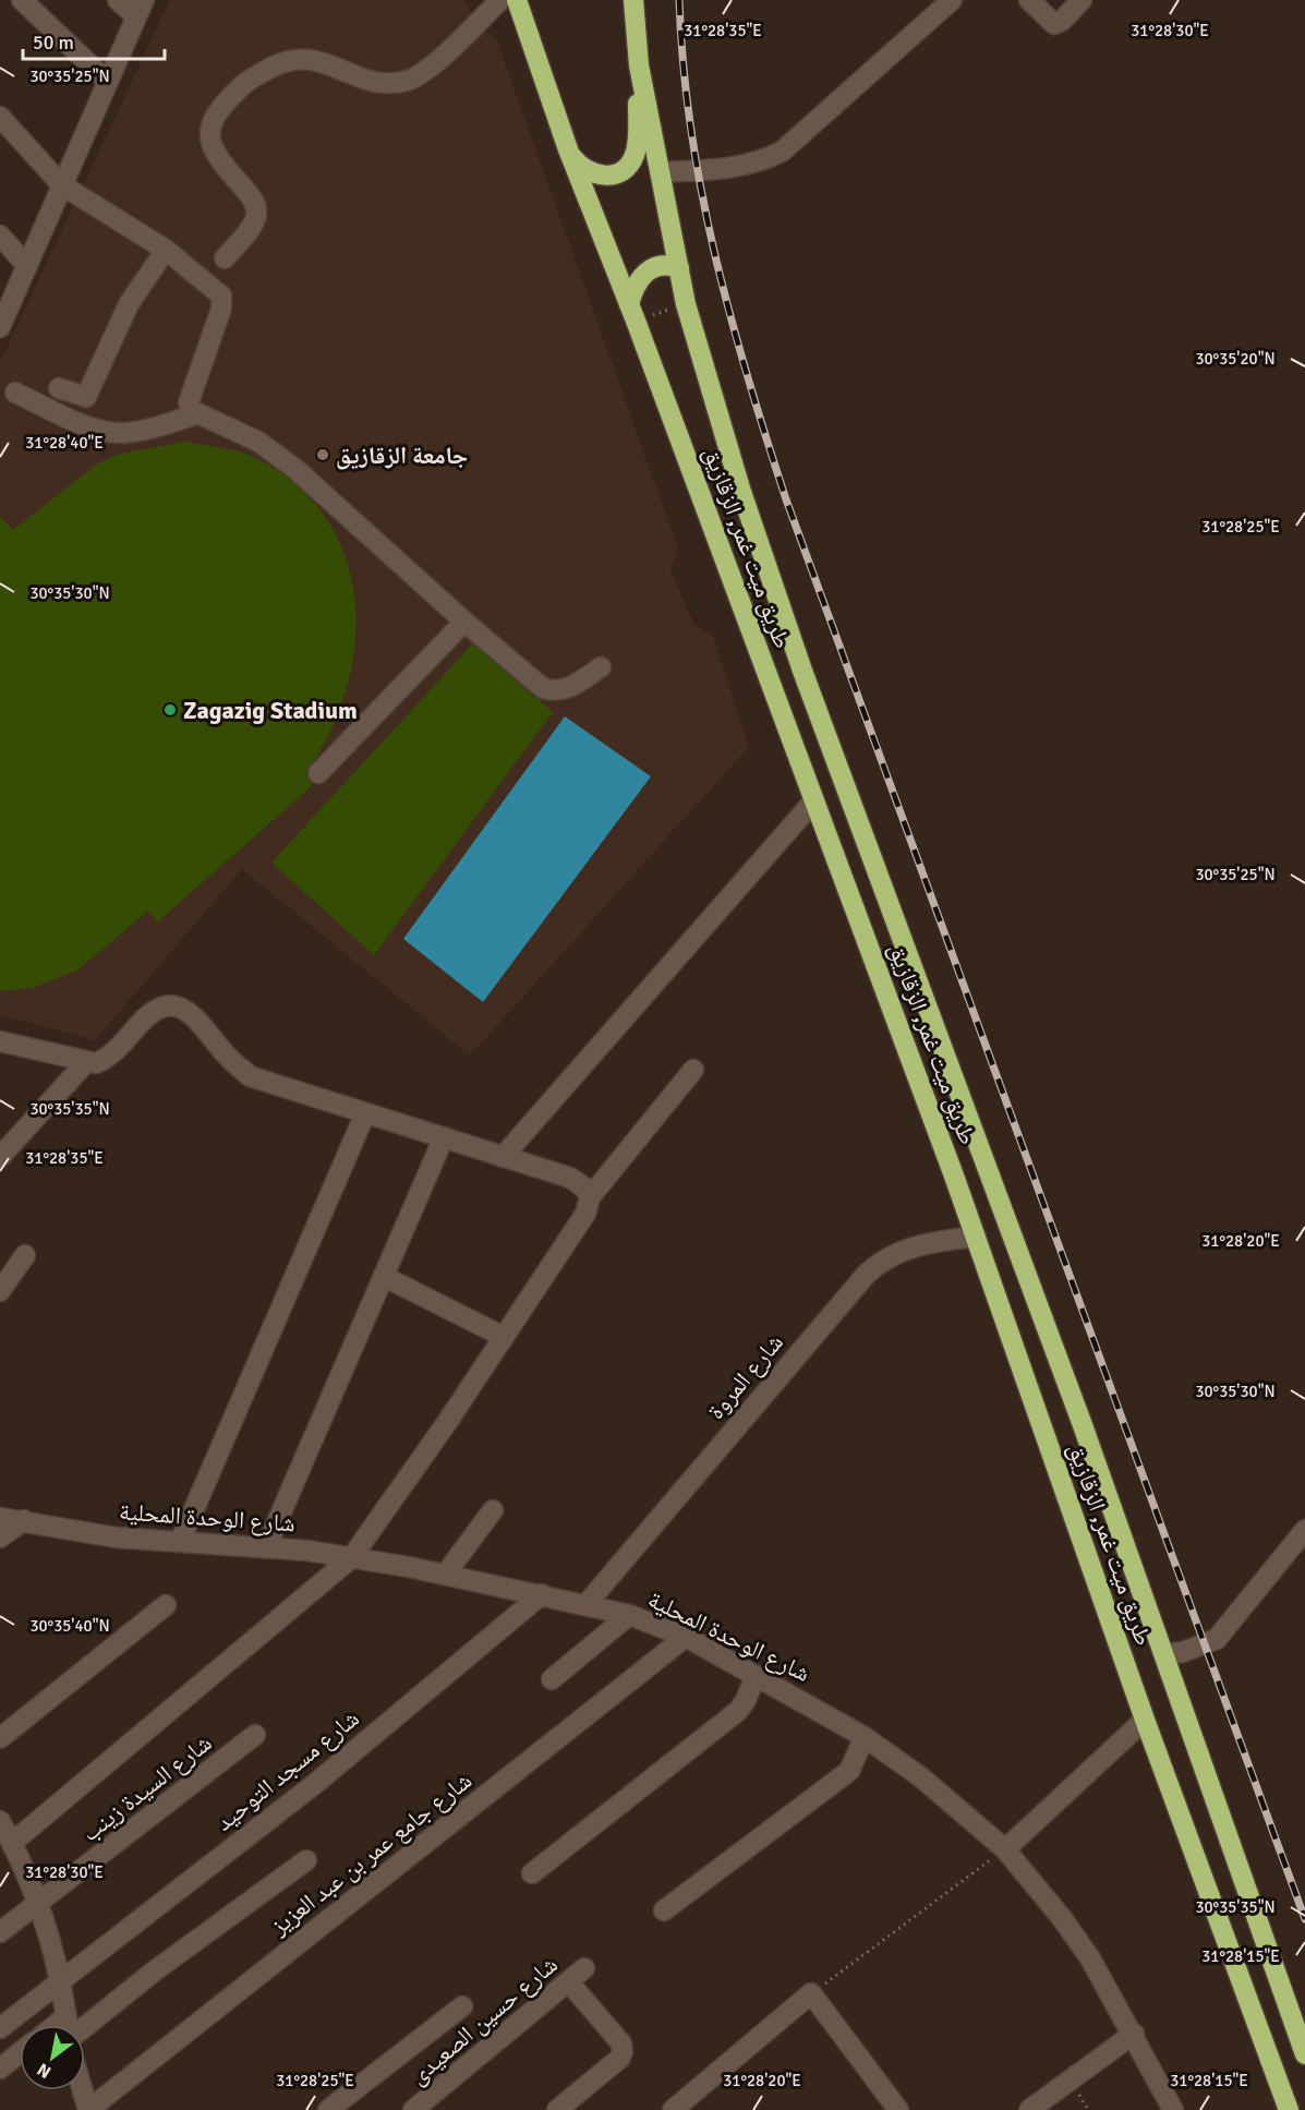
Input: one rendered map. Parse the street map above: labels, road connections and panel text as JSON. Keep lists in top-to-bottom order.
{
  "streets": {
    "highway": ["طريق ميت غمر, الزقازيق"],
    "street": [
      "شارع المروة",
      "شارع الوحدة المحلية",
      "شارع مسجد التوحيد",
      "شارع السيدة زينب",
      "شارع جامع عمر بن عبد العزيز",
      "شارع حسين الصعيدى"
    ]
  },
  "crossings": [
    ["طريق ميت غمر, الزقازيق", "شارع المروة"],
    ["شارع المروة", "شارع الوحدة المحلية"],
    ["شارع الوحدة المحلية", "شارع مسجد التوحيد"],
    ["شارع الوحدة المحلية", "شارع جامع عمر بن عبد العزيز"]
  ],
  "places": ["جامعة الزقازيق", "Zagazig Stadium"],
  "scale_bar": "50 m",
  "north": "bottom left",
  "coordinates": [
    "31°28'35\"E",
    "31°28'30\"E",
    "30°35'25\"N",
    "30°35'20\"N",
    "31°28'40\"E",
    "31°28'25\"E",
    "30°35'30\"N",
    "30°35'35\"N",
    "31°28'20\"E",
    "30°35'40\"N",
    "31°28'15\"E"
  ]
}
